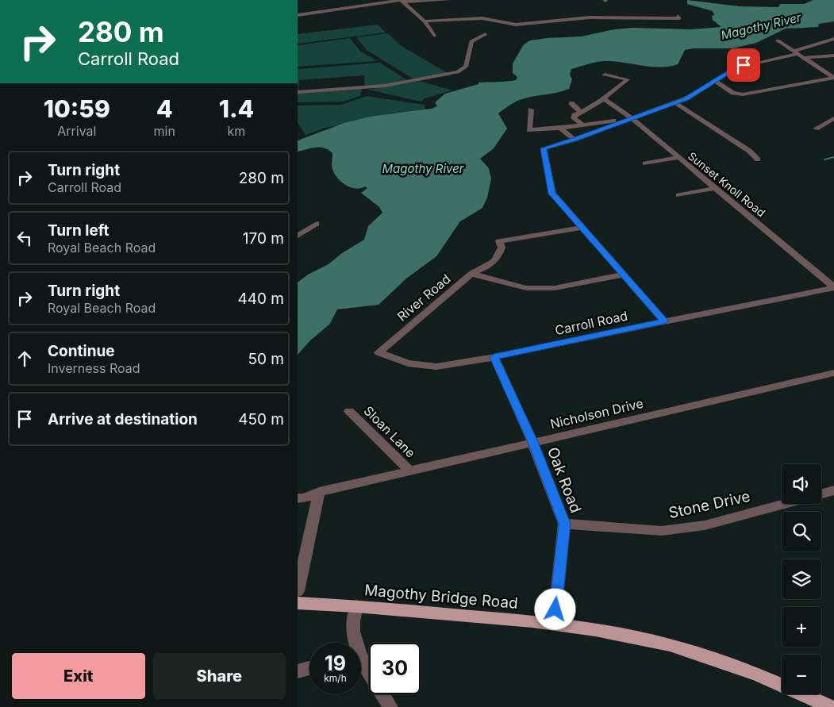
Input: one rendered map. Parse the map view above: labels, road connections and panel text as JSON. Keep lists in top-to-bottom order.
{
  "streets": {
    "main road": ["Magothy Bridge Road"],
    "street": [
      "Sunset Knoll Road",
      "River Road",
      "Carroll Road",
      "Nicholson Drive",
      "Sloan Lane",
      "Oak Road",
      "Stone Drive"
    ]
  },
  "crossings": [
    ["Sunset Knoll Road", "Carroll Road"],
    ["River Road", "Carroll Road"],
    ["Carroll Road", "Oak Road"],
    ["Nicholson Drive", "Sloan Lane"],
    ["Nicholson Drive", "Oak Road"],
    ["Oak Road", "Stone Drive"],
    ["Oak Road", "Magothy Bridge Road"]
  ],
  "water": ["Magothy River"],
  "page": {
    "turn": ["280 m", "Carroll Road"],
    "eta": [
      "10:59",
      "Arrival",
      "4",
      "min",
      "1.4",
      "km"
    ],
    "list": [
      {
        "name": "Turn right",
        "note": "Carroll Road",
        "value": "280 m"
      },
      {
        "name": "Turn left",
        "note": "Royal Beach Road",
        "value": "170 m"
      },
      {
        "name": "Turn right",
        "note": "Royal Beach Road",
        "value": "440 m"
      },
      {
        "name": "Continue",
        "note": "Inverness Road",
        "value": "50 m"
      },
      {
        "name": "Arrive at destination",
        "value": "450 m"
      }
    ],
    "map_buttons": ["+", "−"],
    "speed": "19 km/h",
    "limit": "30",
    "buttons": ["Exit", "Share"]
  }
}
